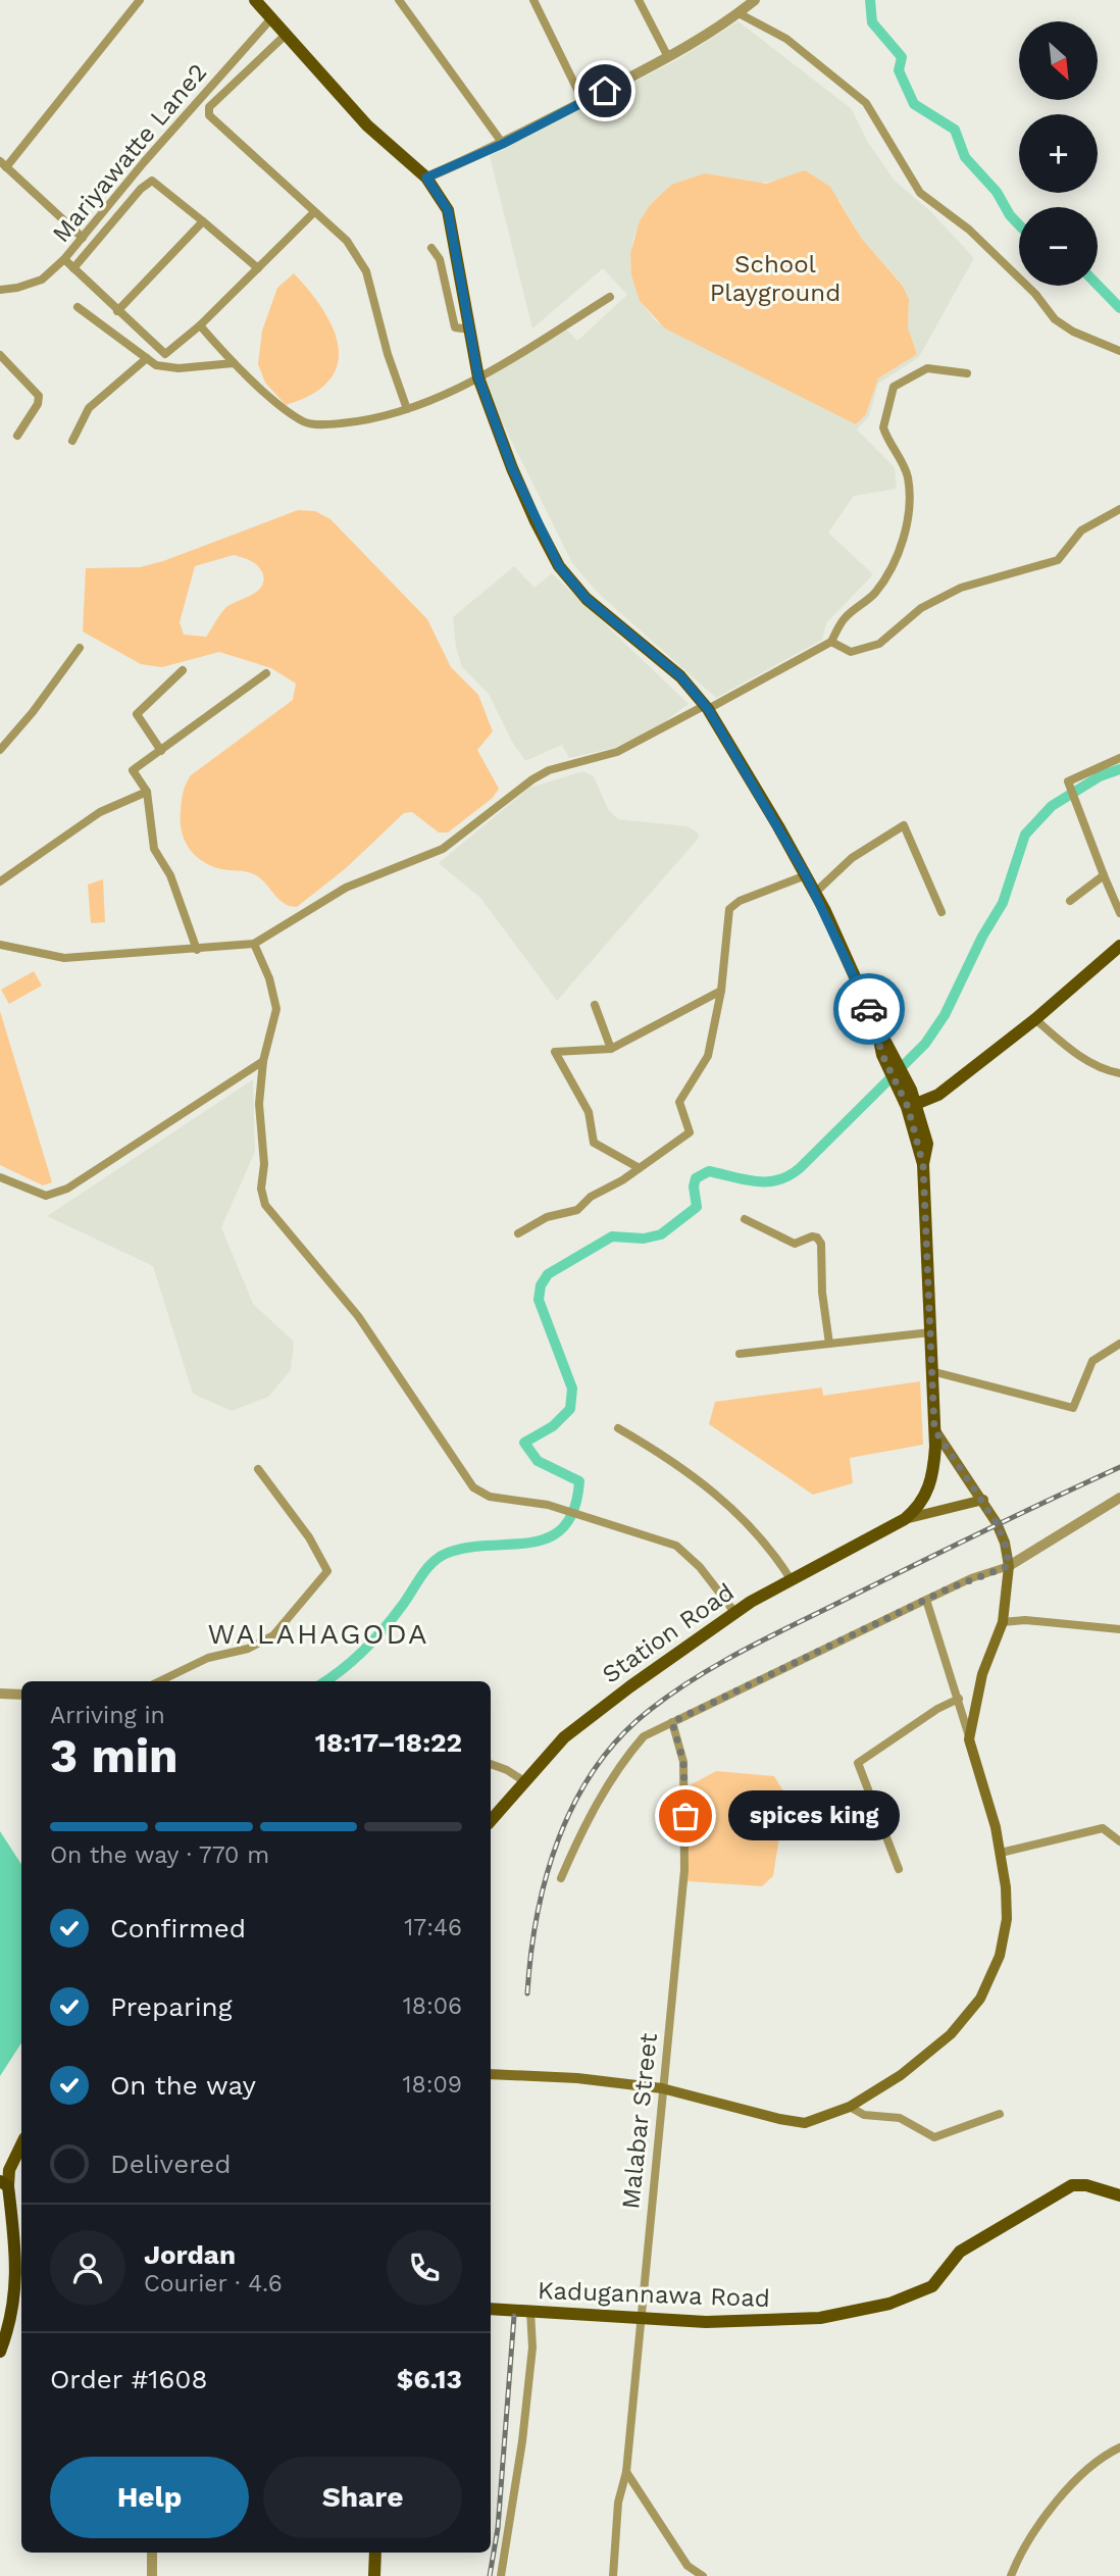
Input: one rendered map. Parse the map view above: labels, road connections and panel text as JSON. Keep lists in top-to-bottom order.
{
  "streets": {
    "main road": ["Station Road", "Kadugannawa Road"],
    "street": ["Mariyawatte Lane2", "Malabar Street"]
  },
  "crossings": [
    ["Malabar Street", "Kadugannawa Road"]
  ],
  "districts": ["WALAHAGODA"],
  "parks": ["School Playground"],
  "places": ["spices king"],
  "north": "bottom right",
  "page": {
    "map_buttons": ["+", "−"],
    "heading": ["3 min", "Arriving in", "18:17–18:22"],
    "panel": [
      "Jordan",
      "Courier · 4.6",
      "Order #1608",
      "$6.13"
    ],
    "bubble": "spices king",
    "bar": "On the way · 770 m",
    "list": [
      ["Confirmed", "17:46"],
      ["Preparing", "18:06"],
      ["On the way", "18:09"],
      "Delivered"
    ],
    "buttons": ["Help", "Share"]
  }
}
